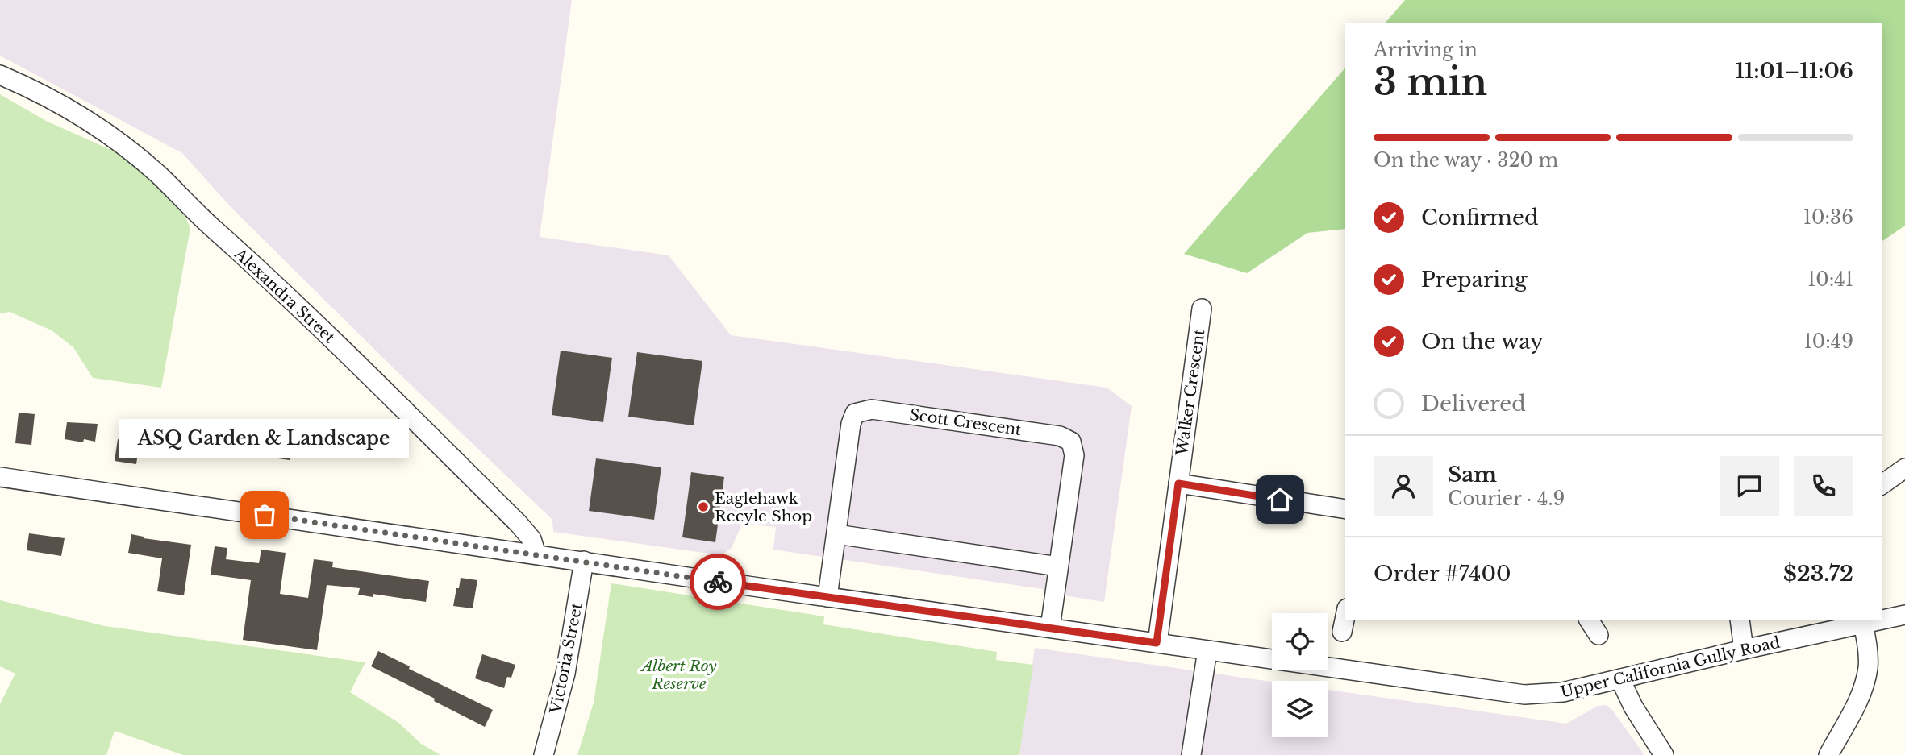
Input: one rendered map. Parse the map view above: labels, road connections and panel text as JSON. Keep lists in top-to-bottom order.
{
  "streets": {
    "street": [
      "Alexandra Street",
      "Walker Crescent",
      "Scott Crescent",
      "Victoria Street",
      "Upper California Gully Road"
    ]
  },
  "crossings": [
    ["Alexandra Street", "Upper California Gully Road"],
    ["Walker Crescent", "Upper California Gully Road"],
    ["Scott Crescent", "Upper California Gully Road"],
    ["Victoria Street", "Upper California Gully Road"]
  ],
  "parks": ["Albert Roy Reserve"],
  "places": ["Eaglehawk Recyle Shop", "ASQ Garden & Landscape"],
  "page": {
    "heading": ["3 min", "Arriving in", "11:01–11:06"],
    "panel": [
      "Sam",
      "Courier · 4.9",
      "Order #7400",
      "$23.72"
    ],
    "bar": "On the way · 320 m",
    "list": [
      ["Confirmed", "10:36"],
      ["Preparing", "10:41"],
      ["On the way", "10:49"],
      "Delivered"
    ],
    "bubble": "ASQ Garden & Landscape"
  }
}
